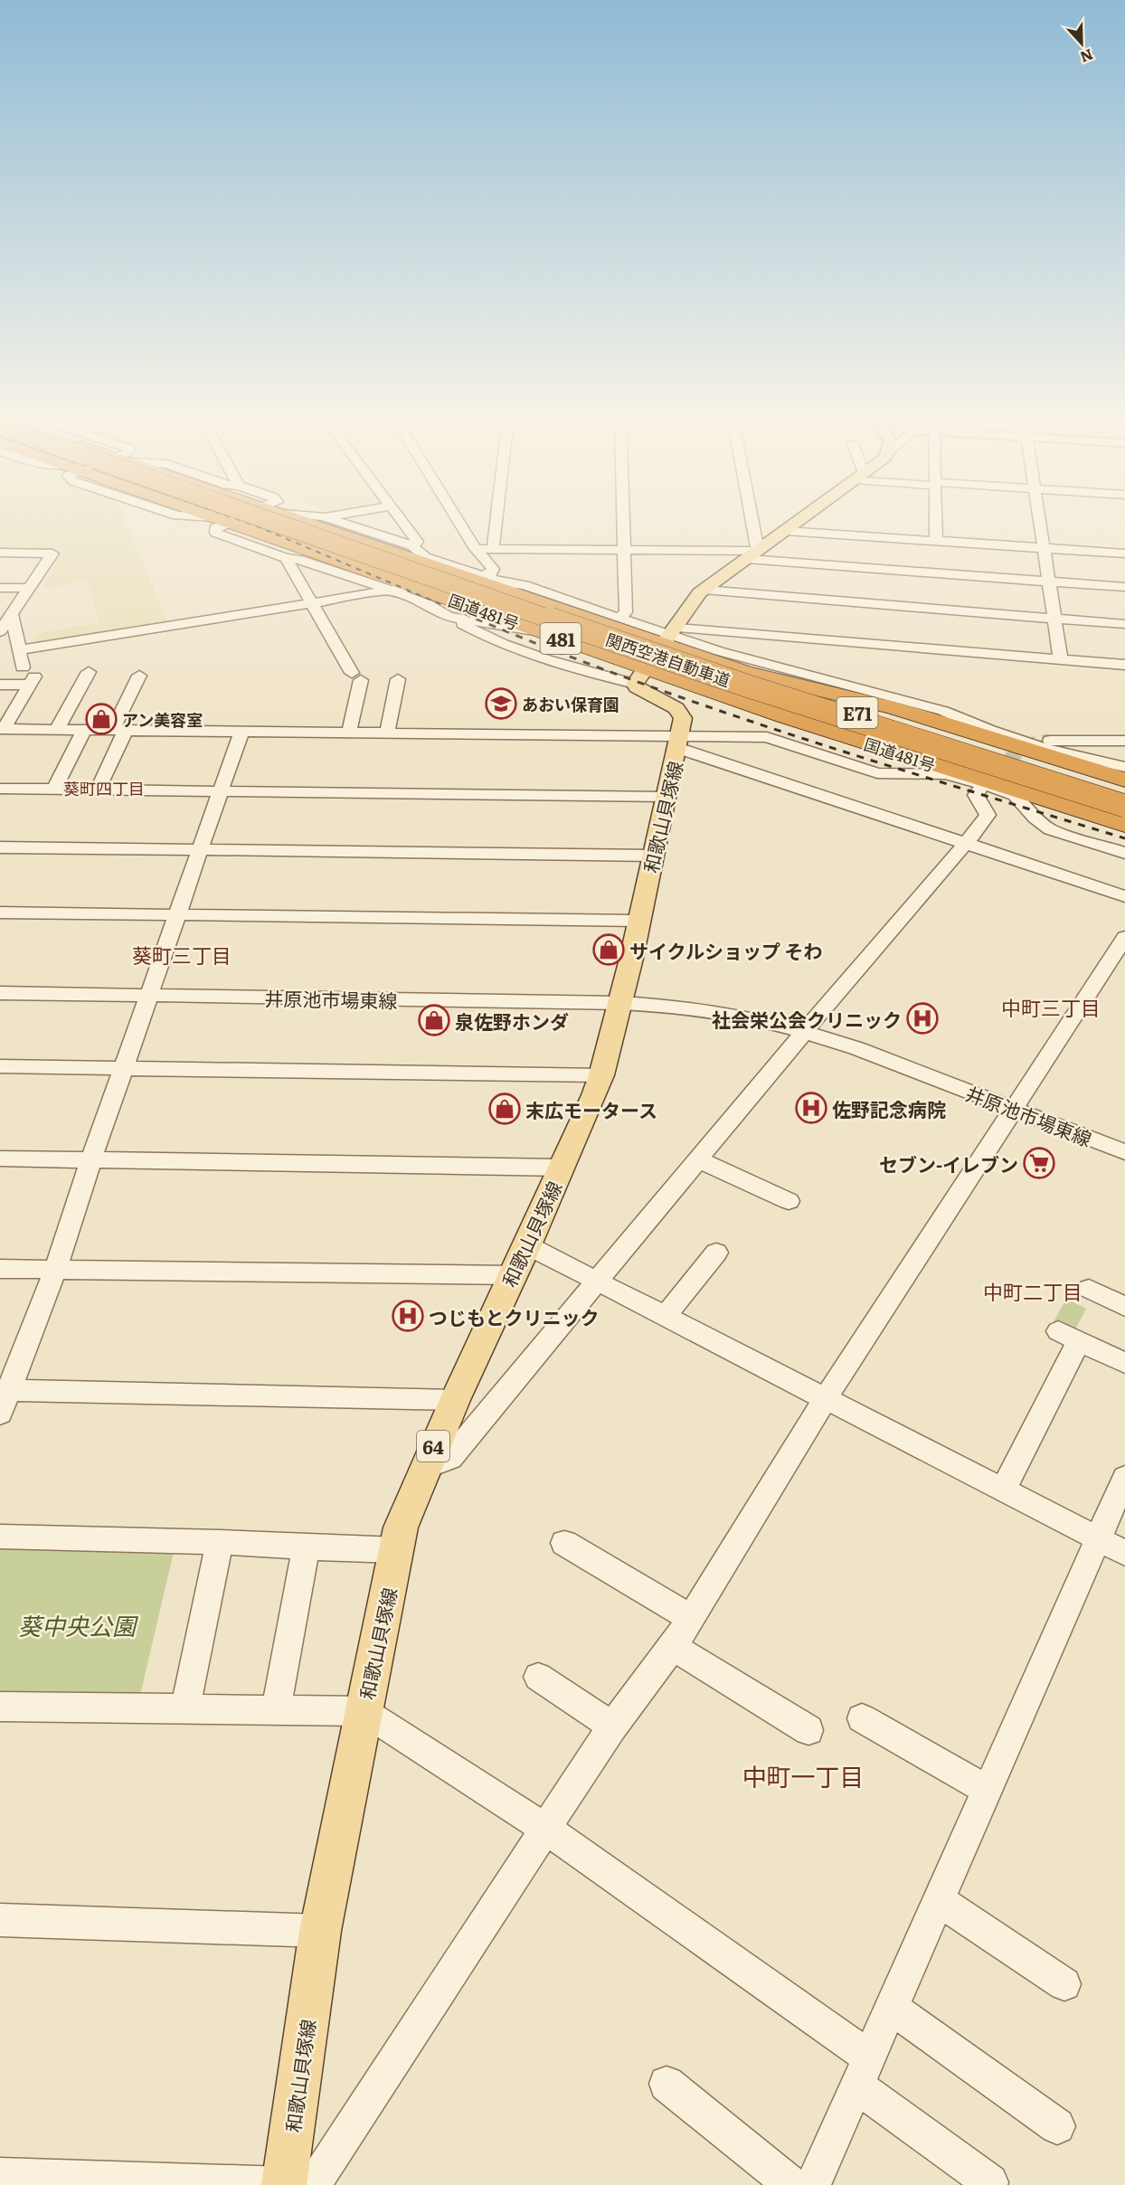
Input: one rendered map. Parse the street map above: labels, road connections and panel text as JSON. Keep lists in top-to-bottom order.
{
  "streets": {
    "highway": [
      "国道481号",
      "481",
      "関西空港自動車道",
      "E71"
    ],
    "main road": ["和歌山貝塚線", "64"],
    "street": ["井原池市場東線"]
  },
  "crossings": [
    ["国道481号", "481"],
    ["国道481号", "和歌山貝塚線"],
    ["481", "関西空港自動車道"],
    ["和歌山貝塚線", "井原池市場東線"]
  ],
  "districts": [
    "葵町四丁目",
    "葵町三丁目",
    "中町三丁目",
    "中町二丁目",
    "中町一丁目"
  ],
  "parks": ["葵中央公園"],
  "places": {
    "school or university": ["あおい保育園"],
    "shop": [
      "アン美容室",
      "サイクルショップ そわ",
      "泉佐野ホンダ",
      "末広モータース"
    ],
    "hospital": ["社会栄公会クリニック", "佐野記念病院", "つじもとクリニック"],
    "supermarket": ["セブン-イレブン"]
  },
  "north": "bottom"
}
